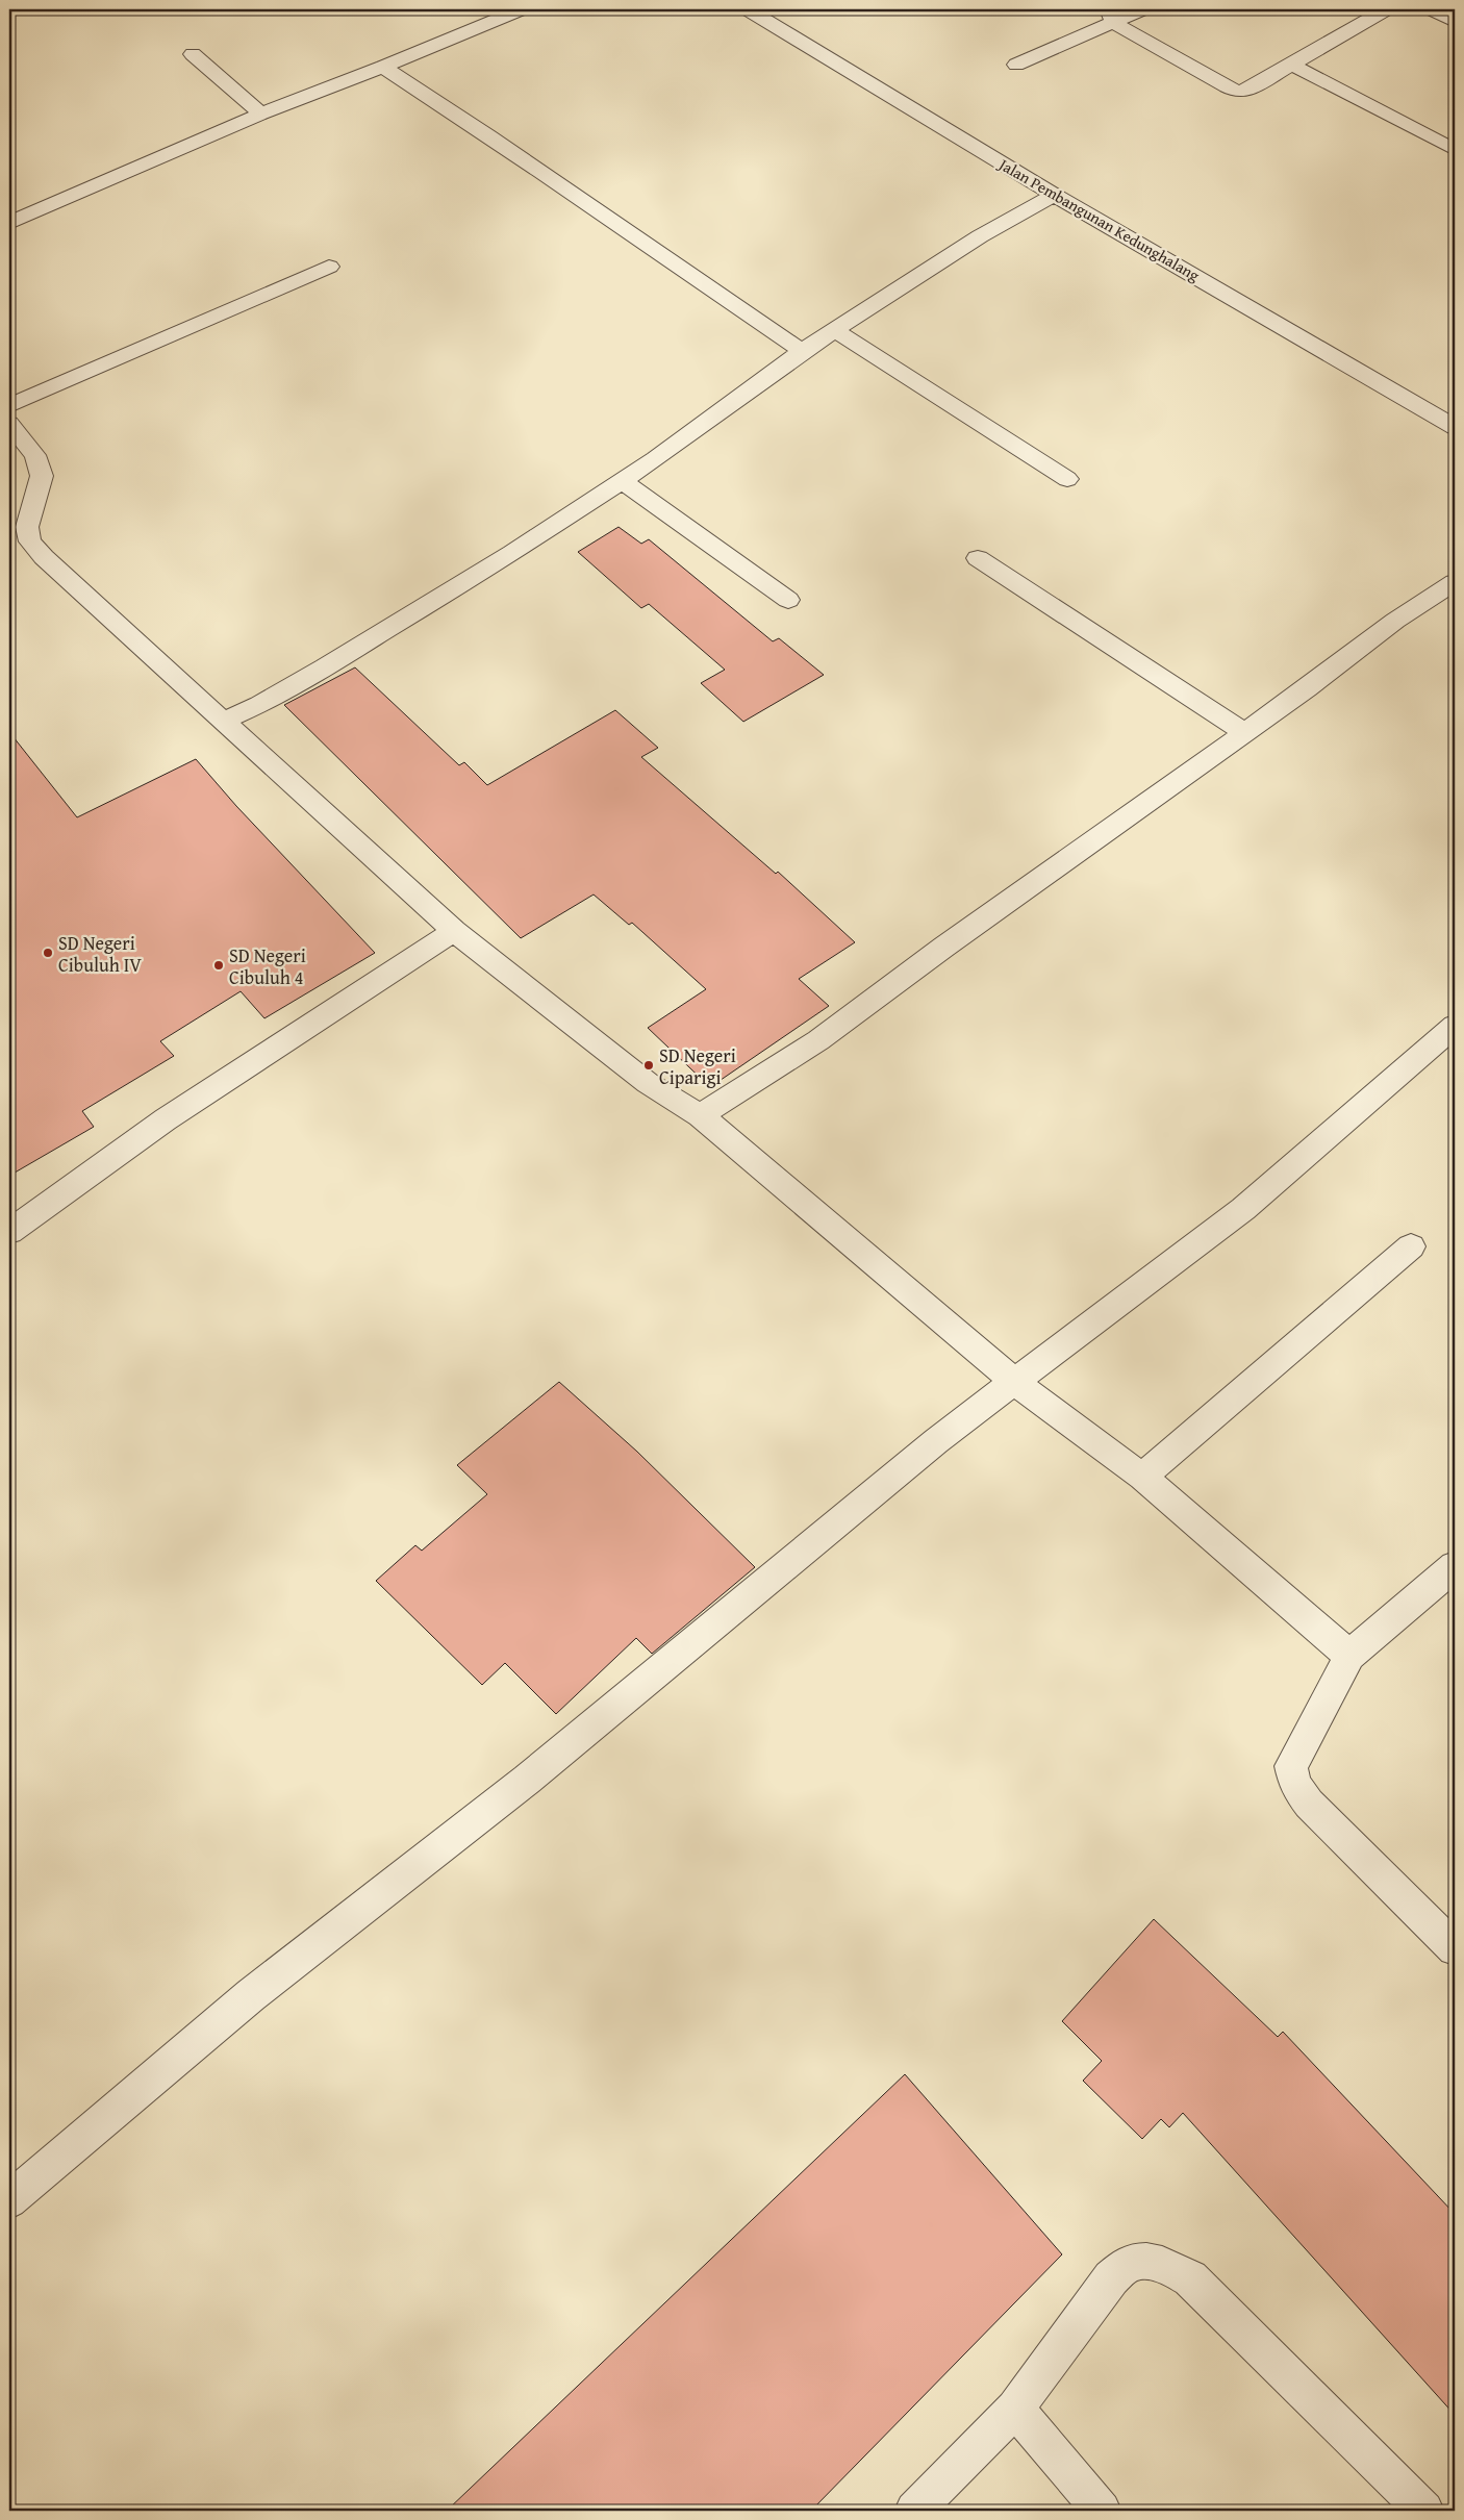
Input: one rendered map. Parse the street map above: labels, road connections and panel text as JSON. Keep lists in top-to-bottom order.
{
  "streets": {
    "street": ["Jalan Pembangunan Kedunghalang"]
  },
  "places": ["SD Negeri Cibuluh IV", "SD Negeri Cibuluh 4", "SD Negeri Ciparigi"]
}
